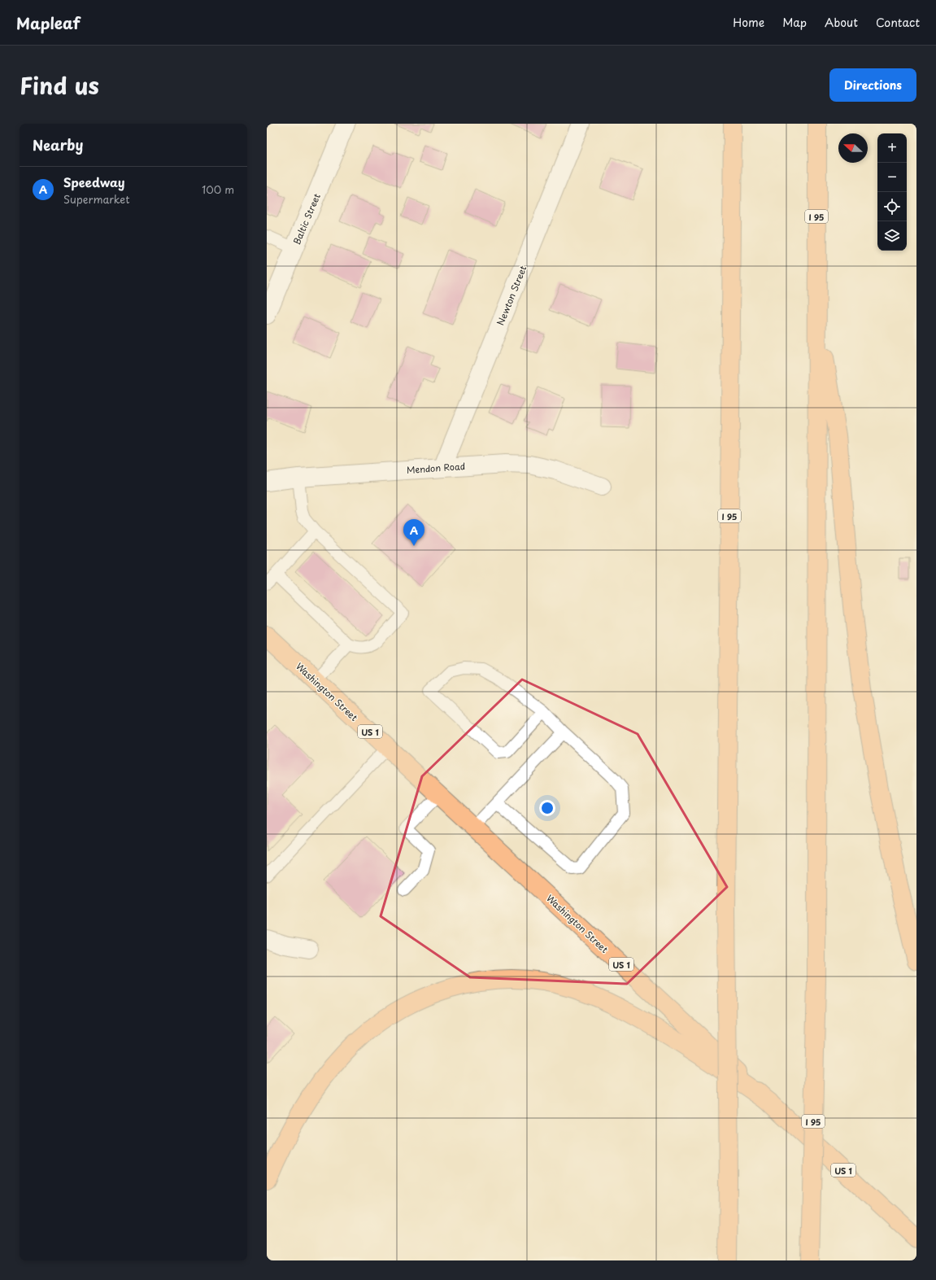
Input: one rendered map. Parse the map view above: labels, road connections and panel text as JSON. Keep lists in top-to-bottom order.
{
  "streets": {
    "main road": ["I 95", "Washington Street", "US 1"],
    "street": ["Baltic Street", "Newton Street", "Mendon Road"]
  },
  "crossings": [
    ["Newton Street", "Mendon Road"]
  ],
  "north": "left",
  "page": {
    "header": "Mapleaf",
    "nav": [
      "Home",
      "Map",
      "About",
      "Contact"
    ],
    "title": "Find us",
    "buttons": "Directions",
    "heading": "Nearby",
    "map_buttons": ["+", "−"],
    "list": [
      {
        "mark": "A",
        "name": "Speedway",
        "note": "Supermarket",
        "value": "100 m"
      }
    ],
    "pins": "A"
  }
}
